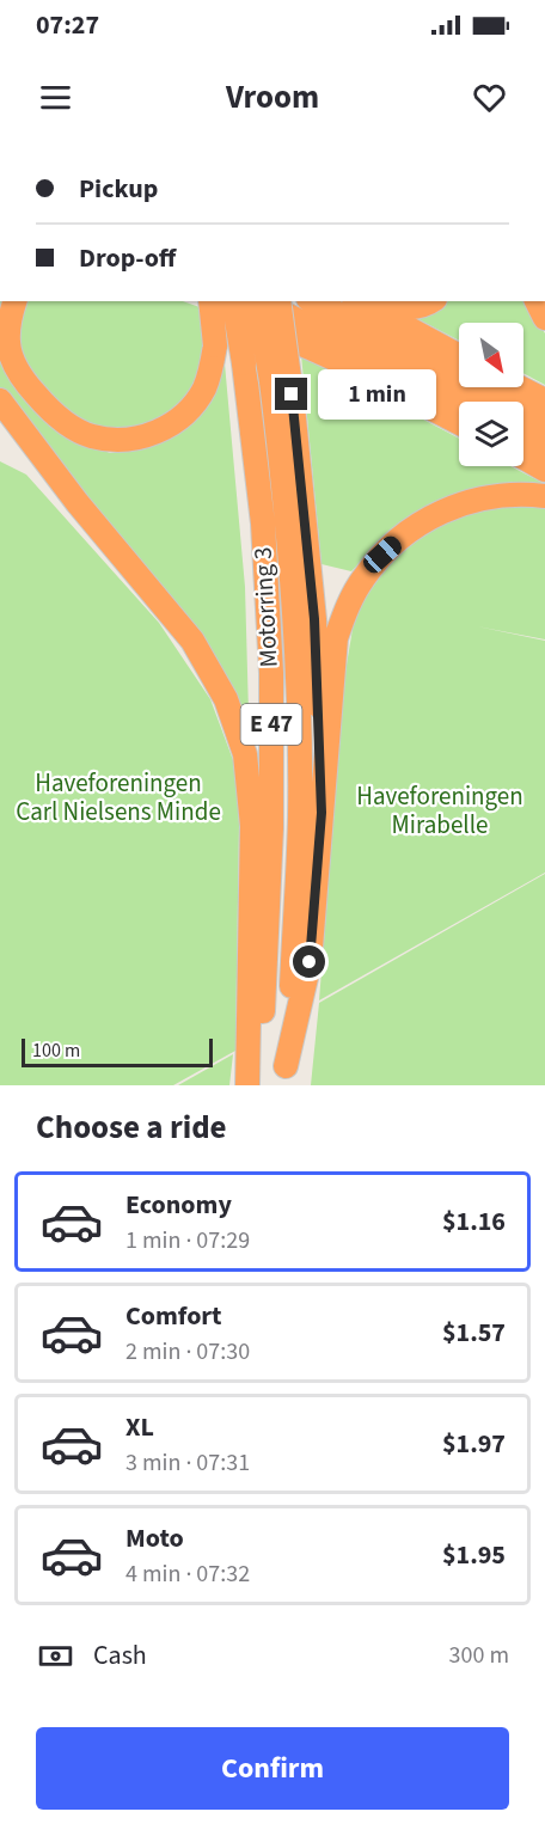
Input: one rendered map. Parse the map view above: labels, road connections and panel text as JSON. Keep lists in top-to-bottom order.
{
  "streets": {
    "highway": ["Motorring 3", "E 47"]
  },
  "parks": ["Haveforeningen Carl Nielsens Minde", "Haveforeningen Mirabelle"],
  "scale_bar": "100 m",
  "north": "bottom right",
  "page": {
    "status": "07:27",
    "header": "Vroom",
    "banner": ["Pickup", "Drop-off"],
    "bubble": "1 min",
    "scale": "100 m",
    "heading": "Choose a ride",
    "list": [
      {
        "name": "Economy",
        "note": "1 min · 07:29",
        "value": "$1.16"
      },
      {
        "name": "Comfort",
        "note": "2 min · 07:30",
        "value": "$1.57"
      },
      {
        "name": "XL",
        "note": "3 min · 07:31",
        "value": "$1.97"
      },
      {
        "name": "Moto",
        "note": "4 min · 07:32",
        "value": "$1.95"
      }
    ],
    "pay": ["Cash", "300 m"],
    "buttons": "Confirm"
  }
}
